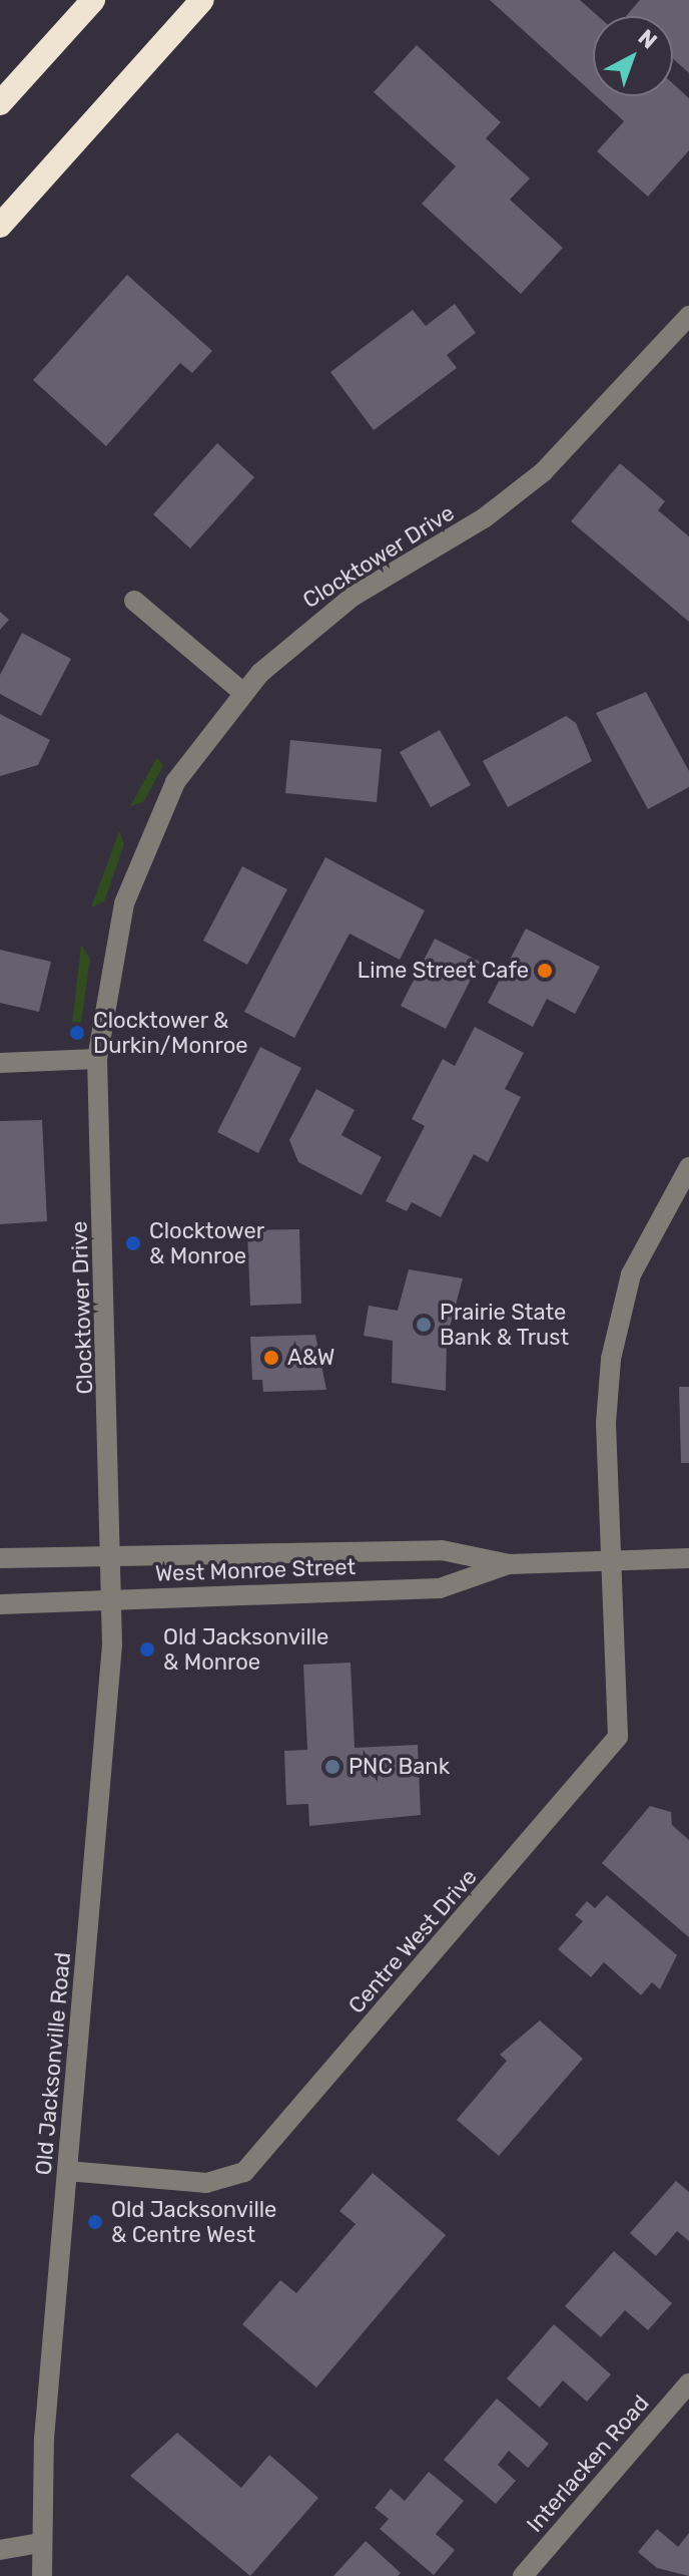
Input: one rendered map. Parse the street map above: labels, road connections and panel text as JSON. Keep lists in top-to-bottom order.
{
  "streets": {
    "street": [
      "Clocktower Drive",
      "West Monroe Street",
      "Centre West Drive",
      "Old Jacksonville Road",
      "Interlacken Road"
    ]
  },
  "crossings": [
    ["Clocktower Drive", "West Monroe Street"],
    ["Clocktower Drive", "Old Jacksonville Road"],
    ["West Monroe Street", "Centre West Drive"],
    ["West Monroe Street", "Old Jacksonville Road"],
    ["Centre West Drive", "Old Jacksonville Road"]
  ],
  "places": [
    "Lime Street Cafe",
    "Clocktower & Durkin/Monroe",
    "Clocktower & Monroe",
    "Prairie State Bank & Trust",
    "A&W",
    "Old Jacksonville & Monroe",
    "PNC Bank",
    "Old Jacksonville & Centre West"
  ],
  "north": "top right"
}
